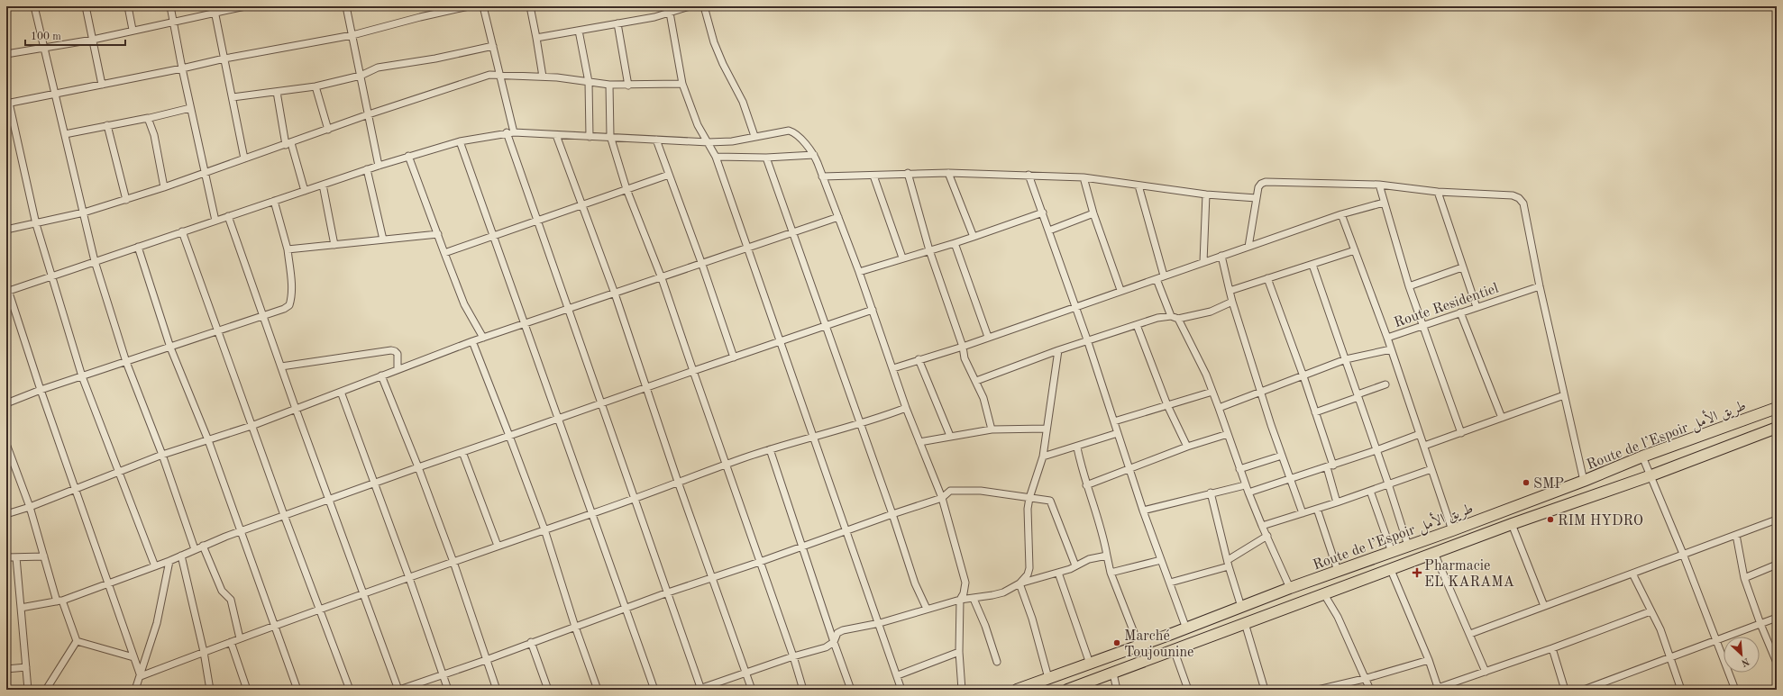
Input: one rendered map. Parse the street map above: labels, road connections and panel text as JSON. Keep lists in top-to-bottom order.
{
  "streets": {
    "highway": ["Route de l’Espoir طريق الأمل"],
    "street": ["Route Residentiel"]
  },
  "crossings": [
    ["Route Residentiel", "Route de l’Espoir طريق الأمل"]
  ],
  "places": {
    "other": ["SMP", "RIM HYDRO", "Marché Toujounine"],
    "health": ["Pharmacie EL KARAMA"]
  },
  "scale_bar": "100 m",
  "north": "bottom right"
}
